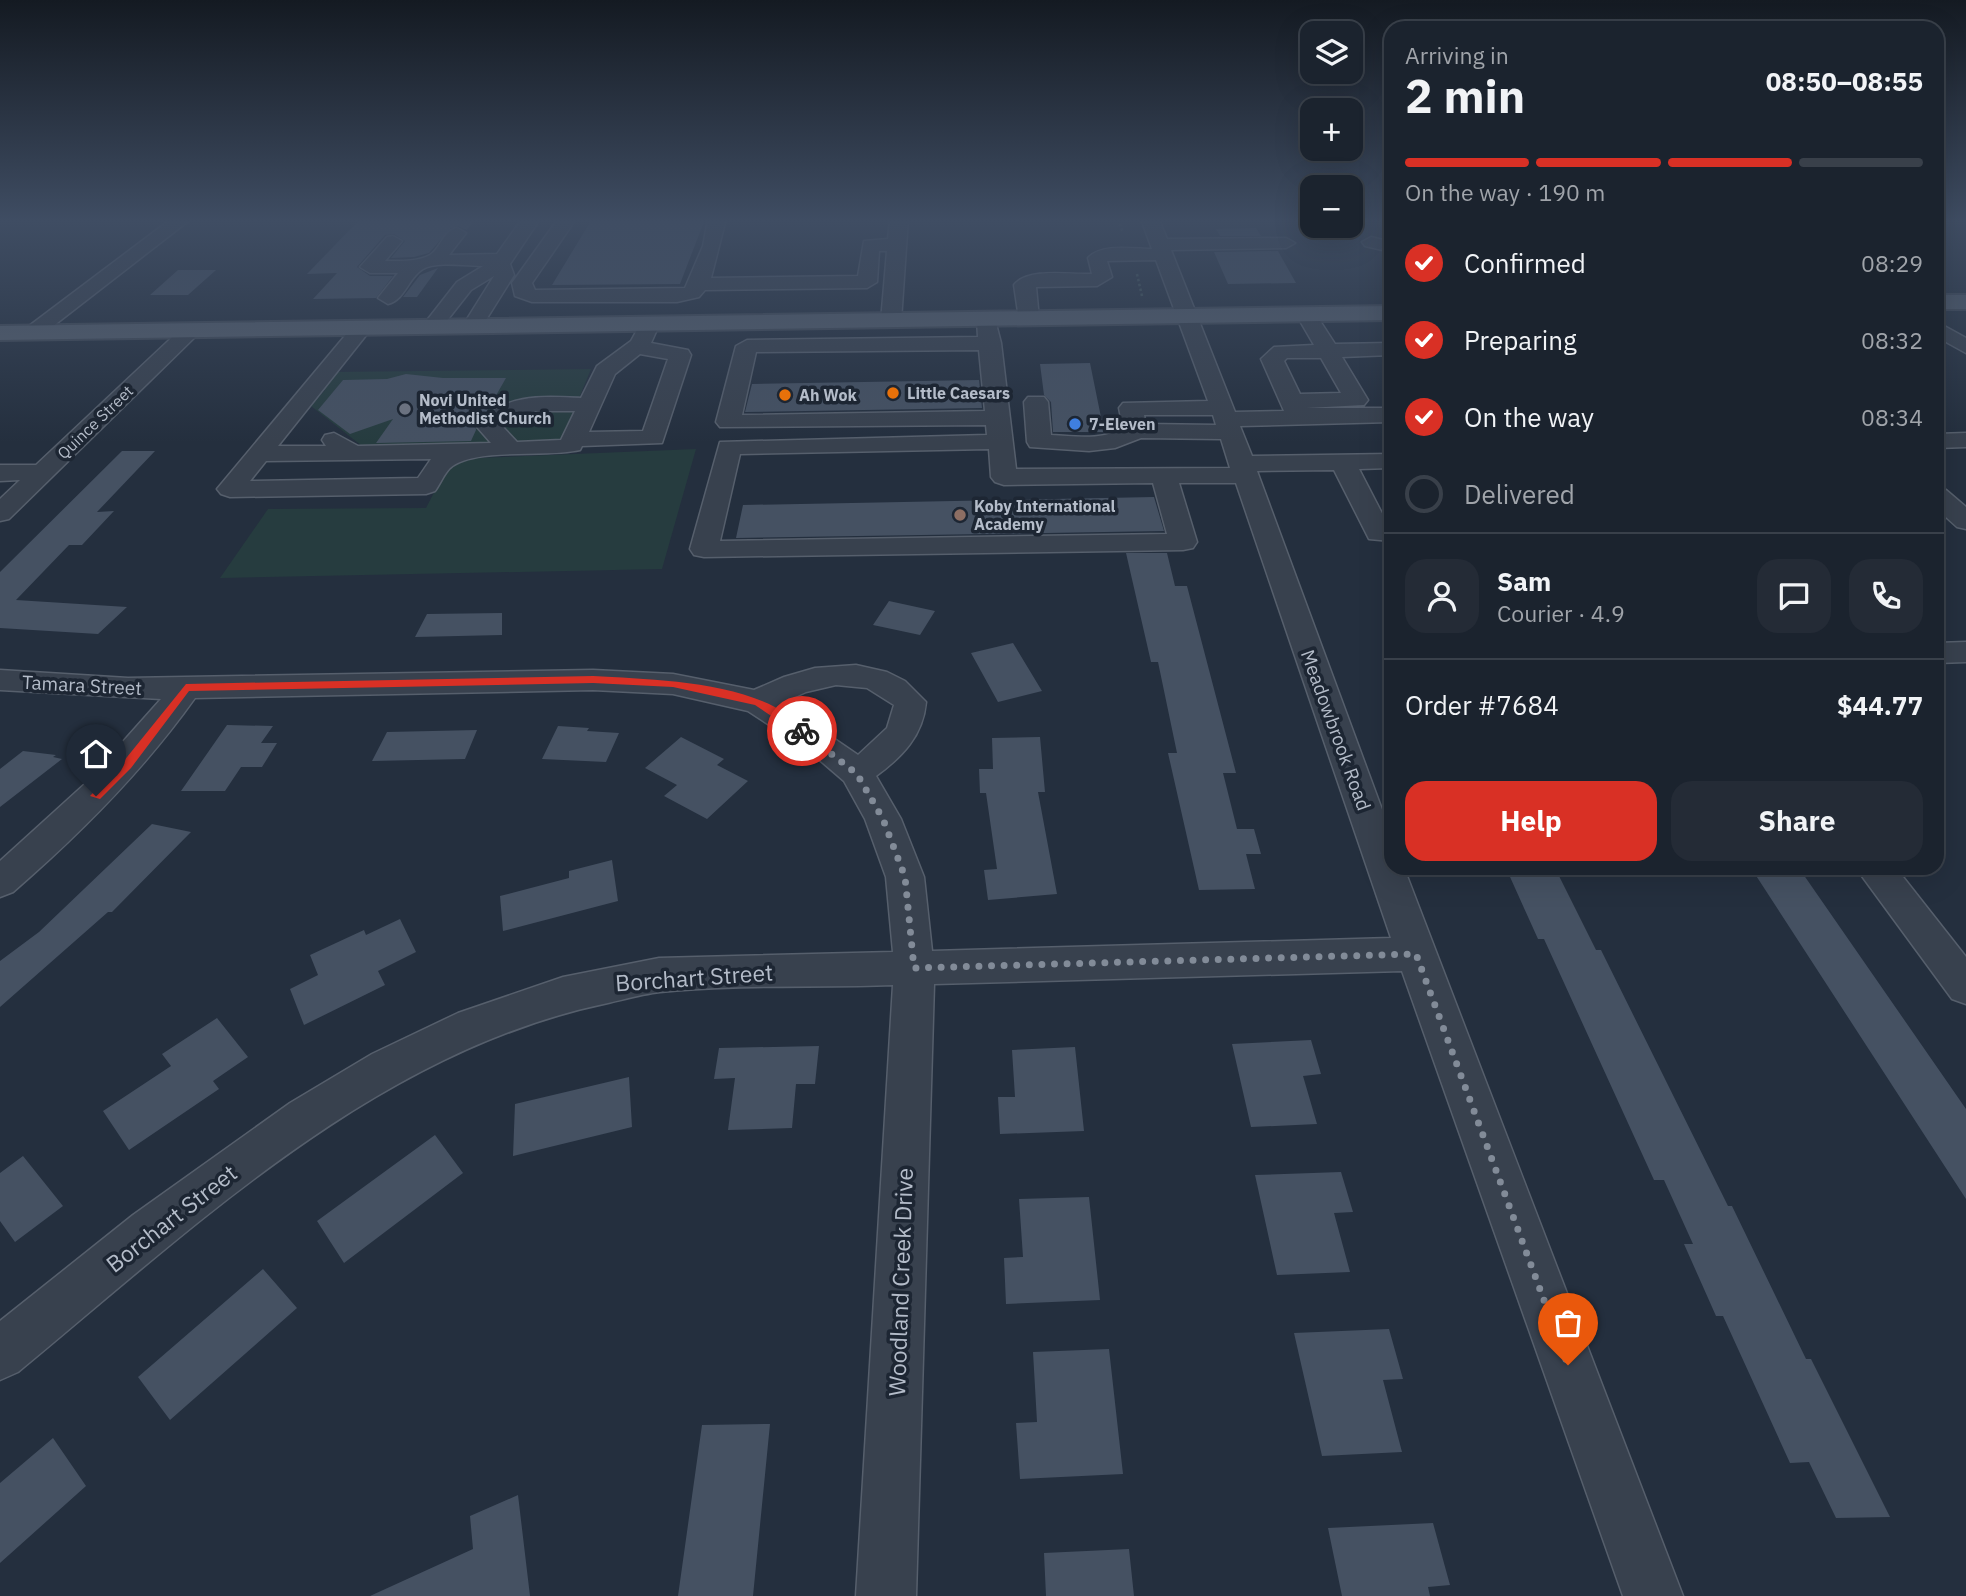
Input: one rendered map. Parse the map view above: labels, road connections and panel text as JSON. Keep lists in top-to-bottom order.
{
  "streets": {
    "street": [
      "Quince Street",
      "Tamara Street",
      "Meadowbrook Road",
      "Borchart Street",
      "Woodland Creek Drive"
    ]
  },
  "crossings": [
    ["Tamara Street", "Borchart Street"],
    ["Tamara Street", "Woodland Creek Drive"],
    ["Meadowbrook Road", "Borchart Street"],
    ["Borchart Street", "Woodland Creek Drive"]
  ],
  "places": [
    "Little Caesars",
    "Ah Wok",
    "Novi United Methodist Church",
    "7-Eleven",
    "Koby International Academy"
  ],
  "page": {
    "map_buttons": ["+", "−"],
    "heading": ["2 min", "Arriving in", "08:50–08:55"],
    "panel": [
      "Sam",
      "Courier · 4.9",
      "Order #7684",
      "$44.77"
    ],
    "bar": "On the way · 190 m",
    "list": [
      ["Confirmed", "08:29"],
      ["Preparing", "08:32"],
      ["On the way", "08:34"],
      "Delivered"
    ],
    "buttons": ["Help", "Share"]
  }
}
